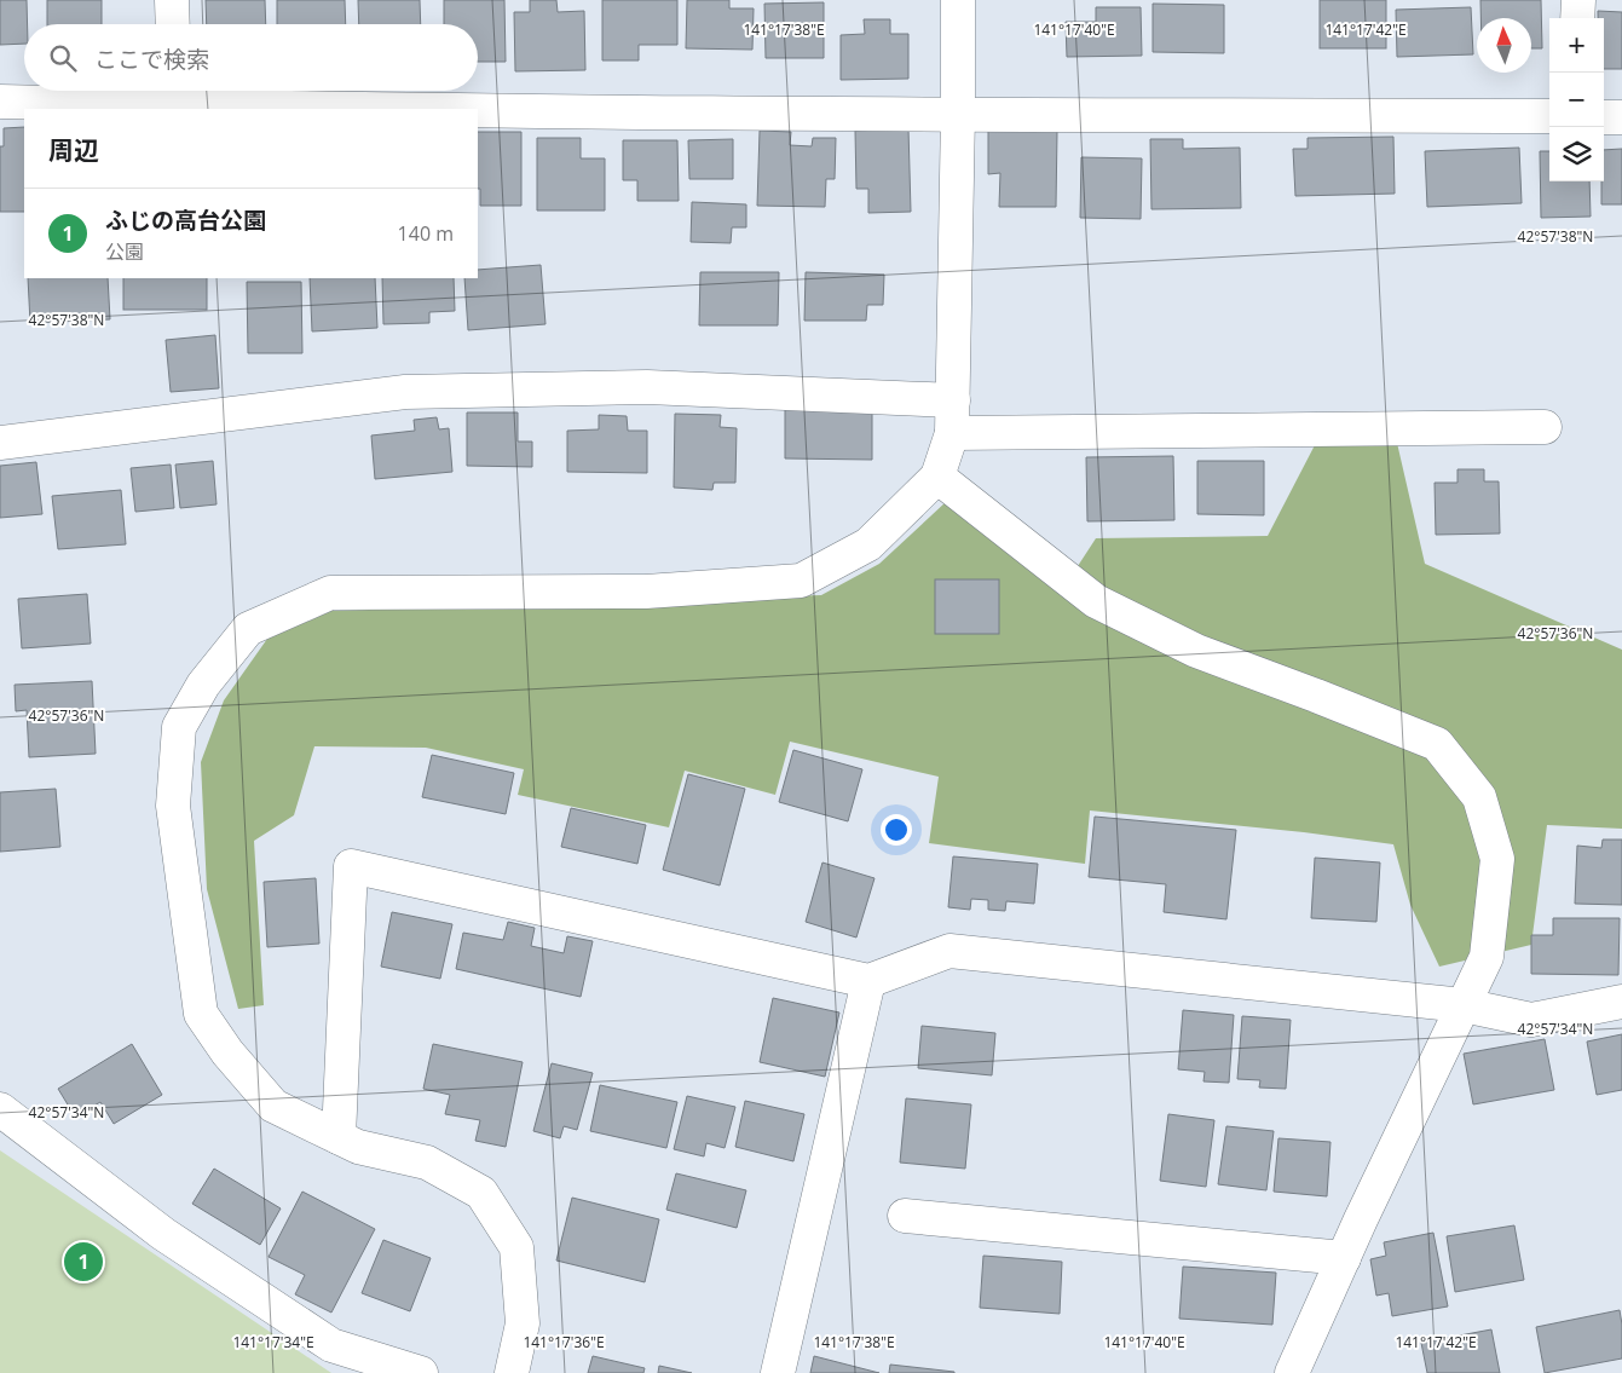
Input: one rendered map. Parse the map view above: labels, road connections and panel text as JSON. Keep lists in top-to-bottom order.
{
  "north": "top",
  "page": {
    "map_buttons": ["+", "−"],
    "search": "ここで検索",
    "heading": "周辺",
    "list": [
      {
        "mark": "1",
        "name": "ふじの高台公園",
        "note": "公園",
        "value": "140 m"
      }
    ],
    "pins": "1"
  },
  "coordinates": [
    "141°17'38\"E",
    "141°17'40\"E",
    "141°17'42\"E",
    "42°57'38\"N",
    "42°57'36\"N",
    "42°57'34\"N",
    "141°17'34\"E",
    "141°17'36\"E"
  ]
}
